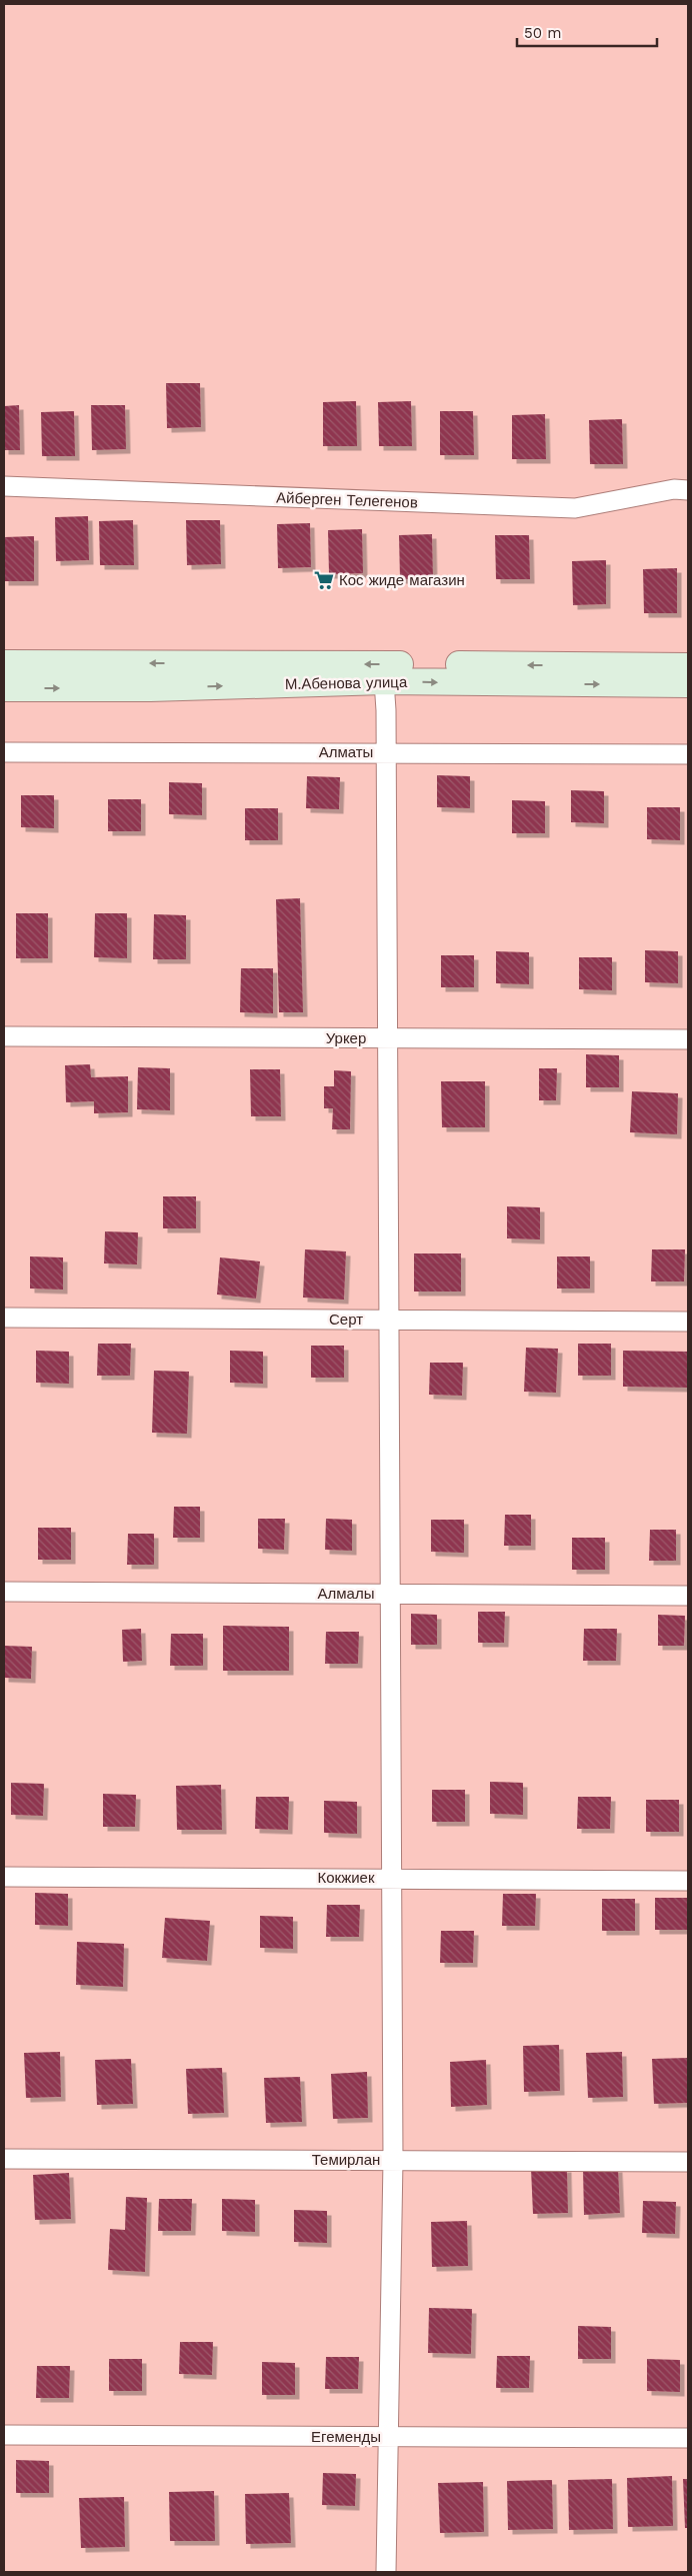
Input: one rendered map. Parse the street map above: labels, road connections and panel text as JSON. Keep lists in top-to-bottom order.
{
  "streets": {
    "main road": ["М.Абенова улица"],
    "street": [
      "Айберген Телегенов",
      "Алматы",
      "Уркер",
      "Серт",
      "Алмалы",
      "Кокжиек",
      "Темирлан",
      "Егеменды"
    ]
  },
  "places": {
    "supermarket": ["Кос жиде магазин"]
  },
  "scale_bar": "50 m"
}
